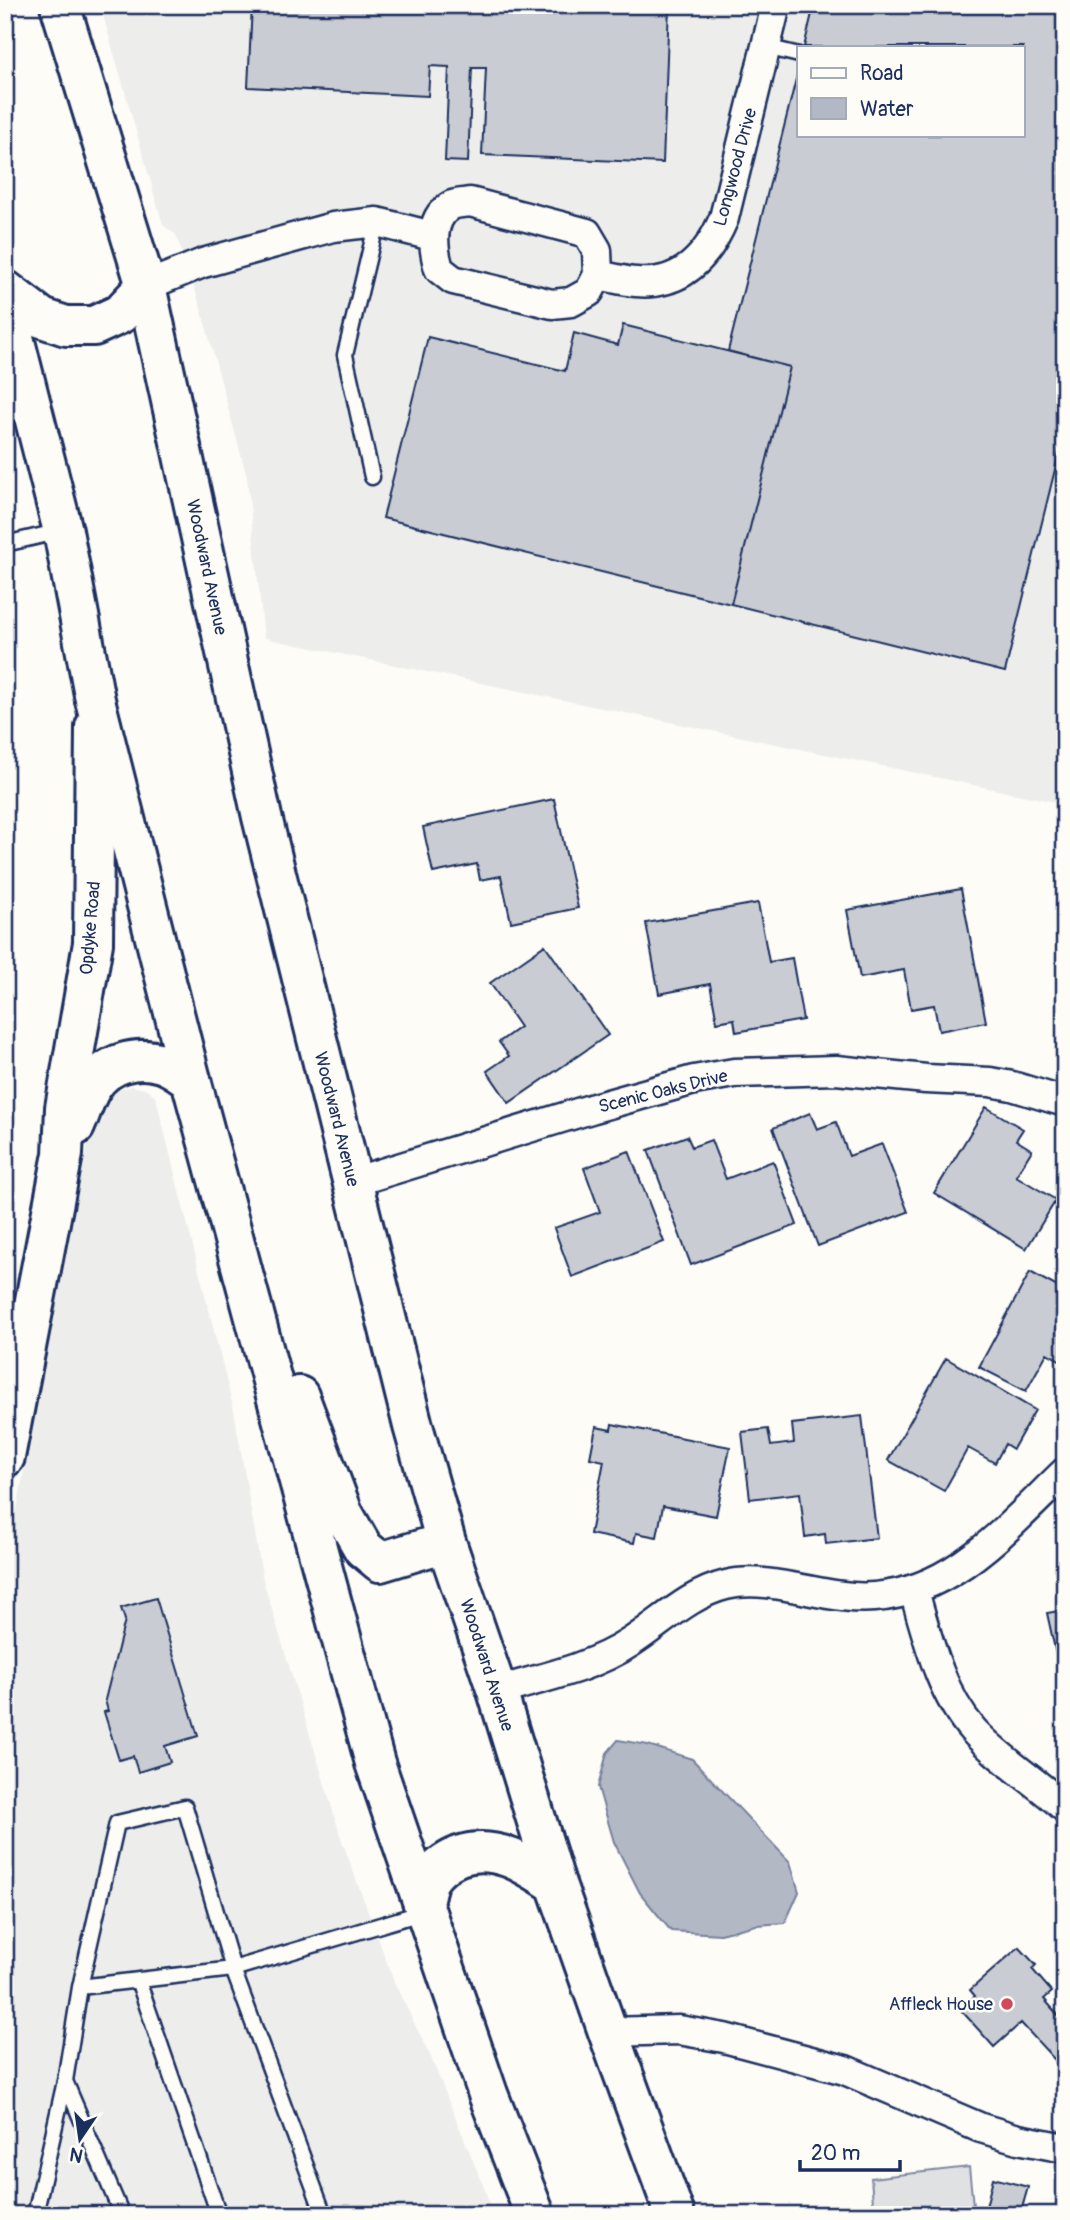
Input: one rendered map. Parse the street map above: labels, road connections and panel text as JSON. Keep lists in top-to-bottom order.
{
  "streets": {
    "main road": ["Woodward Avenue", "Opdyke Road"],
    "street": ["Longwood Drive", "Scenic Oaks Drive"]
  },
  "crossings": [
    ["Woodward Avenue", "Scenic Oaks Drive"]
  ],
  "places": ["Affleck House"],
  "legend": ["Road", "Water"],
  "scale_bar": "20 m",
  "north": "bottom"
}
